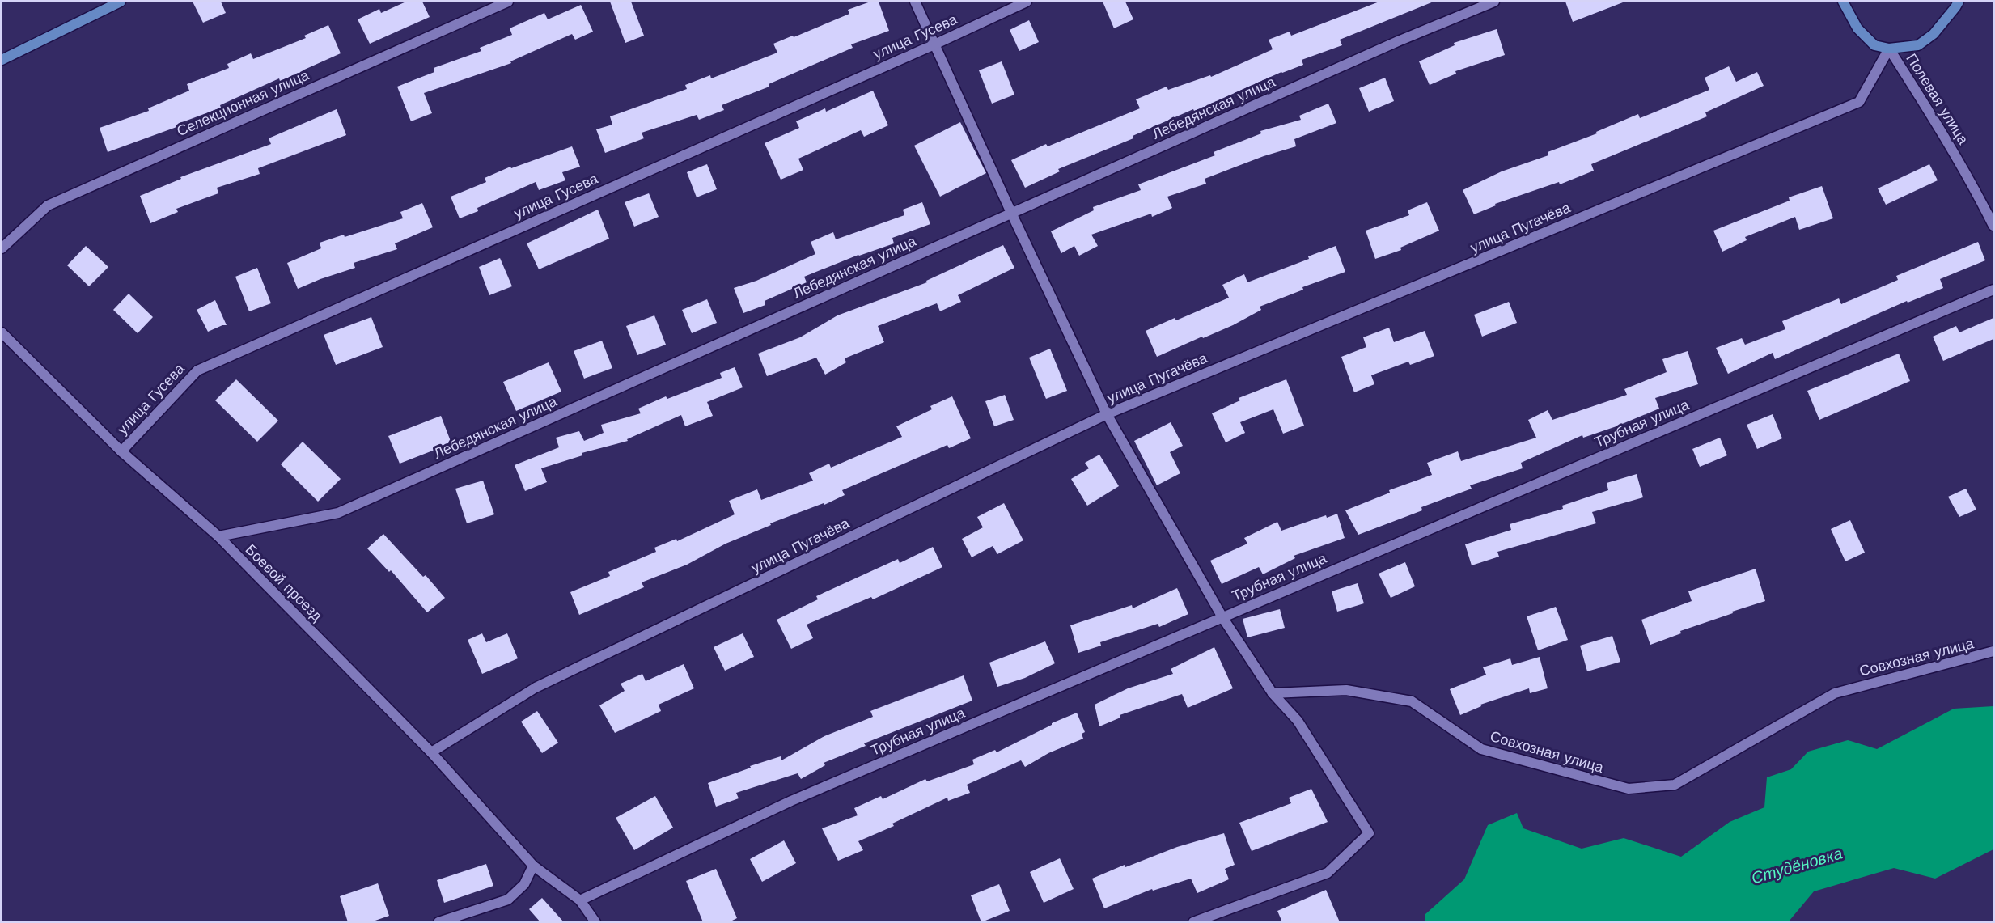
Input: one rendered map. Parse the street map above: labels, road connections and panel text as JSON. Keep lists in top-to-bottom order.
{
  "streets": {
    "street": [
      "улица Гусева",
      "Полевая улица",
      "Селекционная улица",
      "Лебедянская улица",
      "улица Пугачёва",
      "Трубная улица",
      "Боевой проезд",
      "Совхозная улица"
    ]
  },
  "crossings": [
    ["улица Гусева", "Боевой проезд"],
    ["Полевая улица", "улица Пугачёва"],
    ["Лебедянская улица", "Боевой проезд"],
    ["улица Пугачёва", "Боевой проезд"]
  ],
  "water": ["Студёновка"]
}
